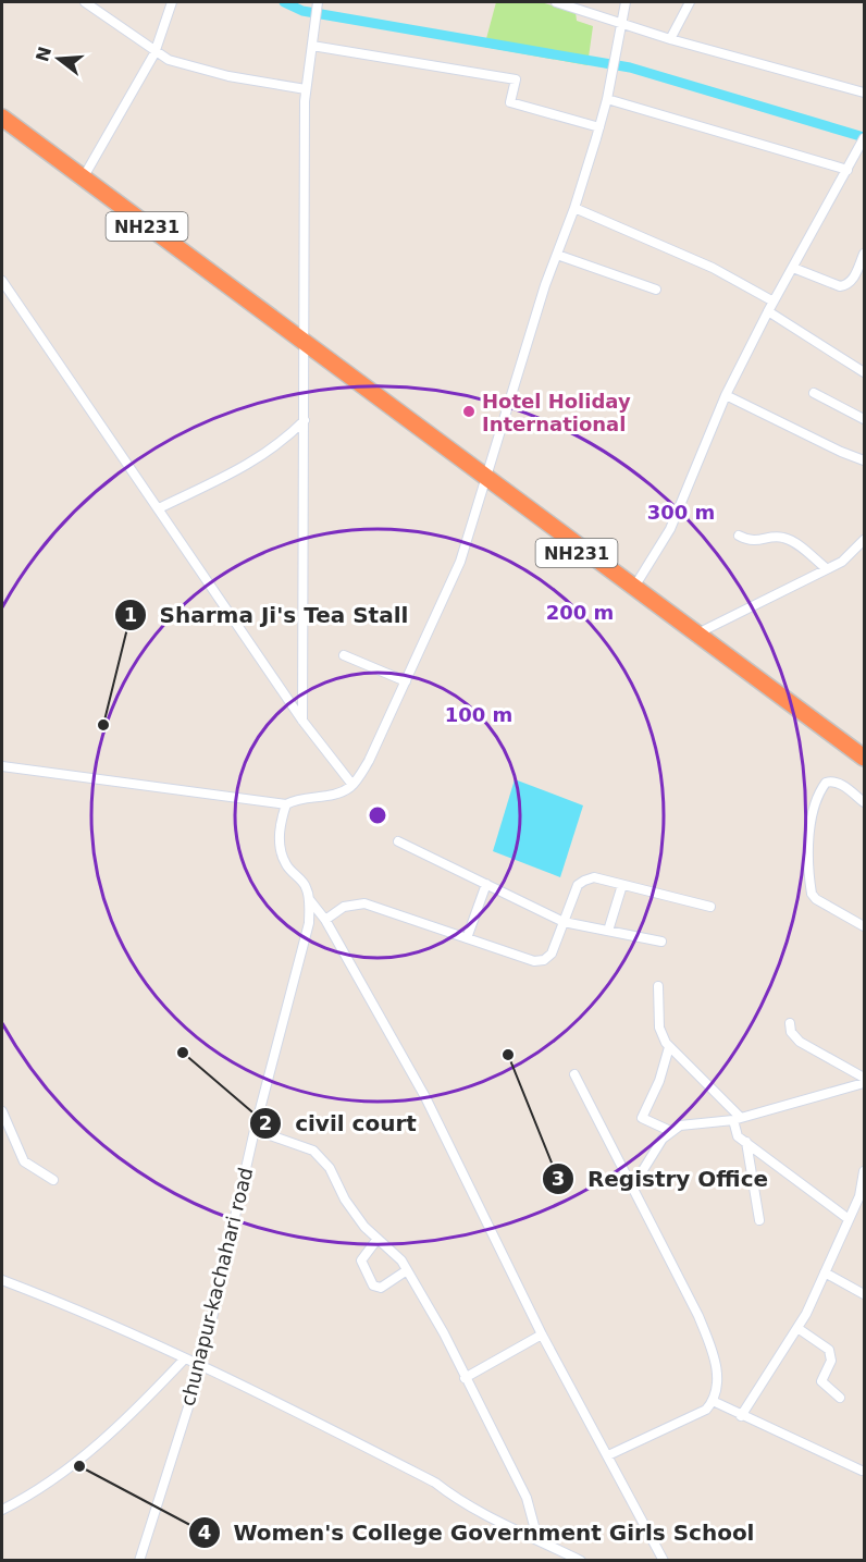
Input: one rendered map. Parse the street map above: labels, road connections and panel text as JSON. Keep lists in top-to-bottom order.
{
  "streets": {
    "highway": ["NH231"],
    "street": ["chunapur-kachahari road"]
  },
  "places": [
    "Hotel Holiday International",
    "Sharma Ji's Tea Stall",
    "civil court",
    "Registry Office",
    "Women's College Government Girls School"
  ],
  "north": "left",
  "rings": ["300 m", "200 m", "100 m"]
}
